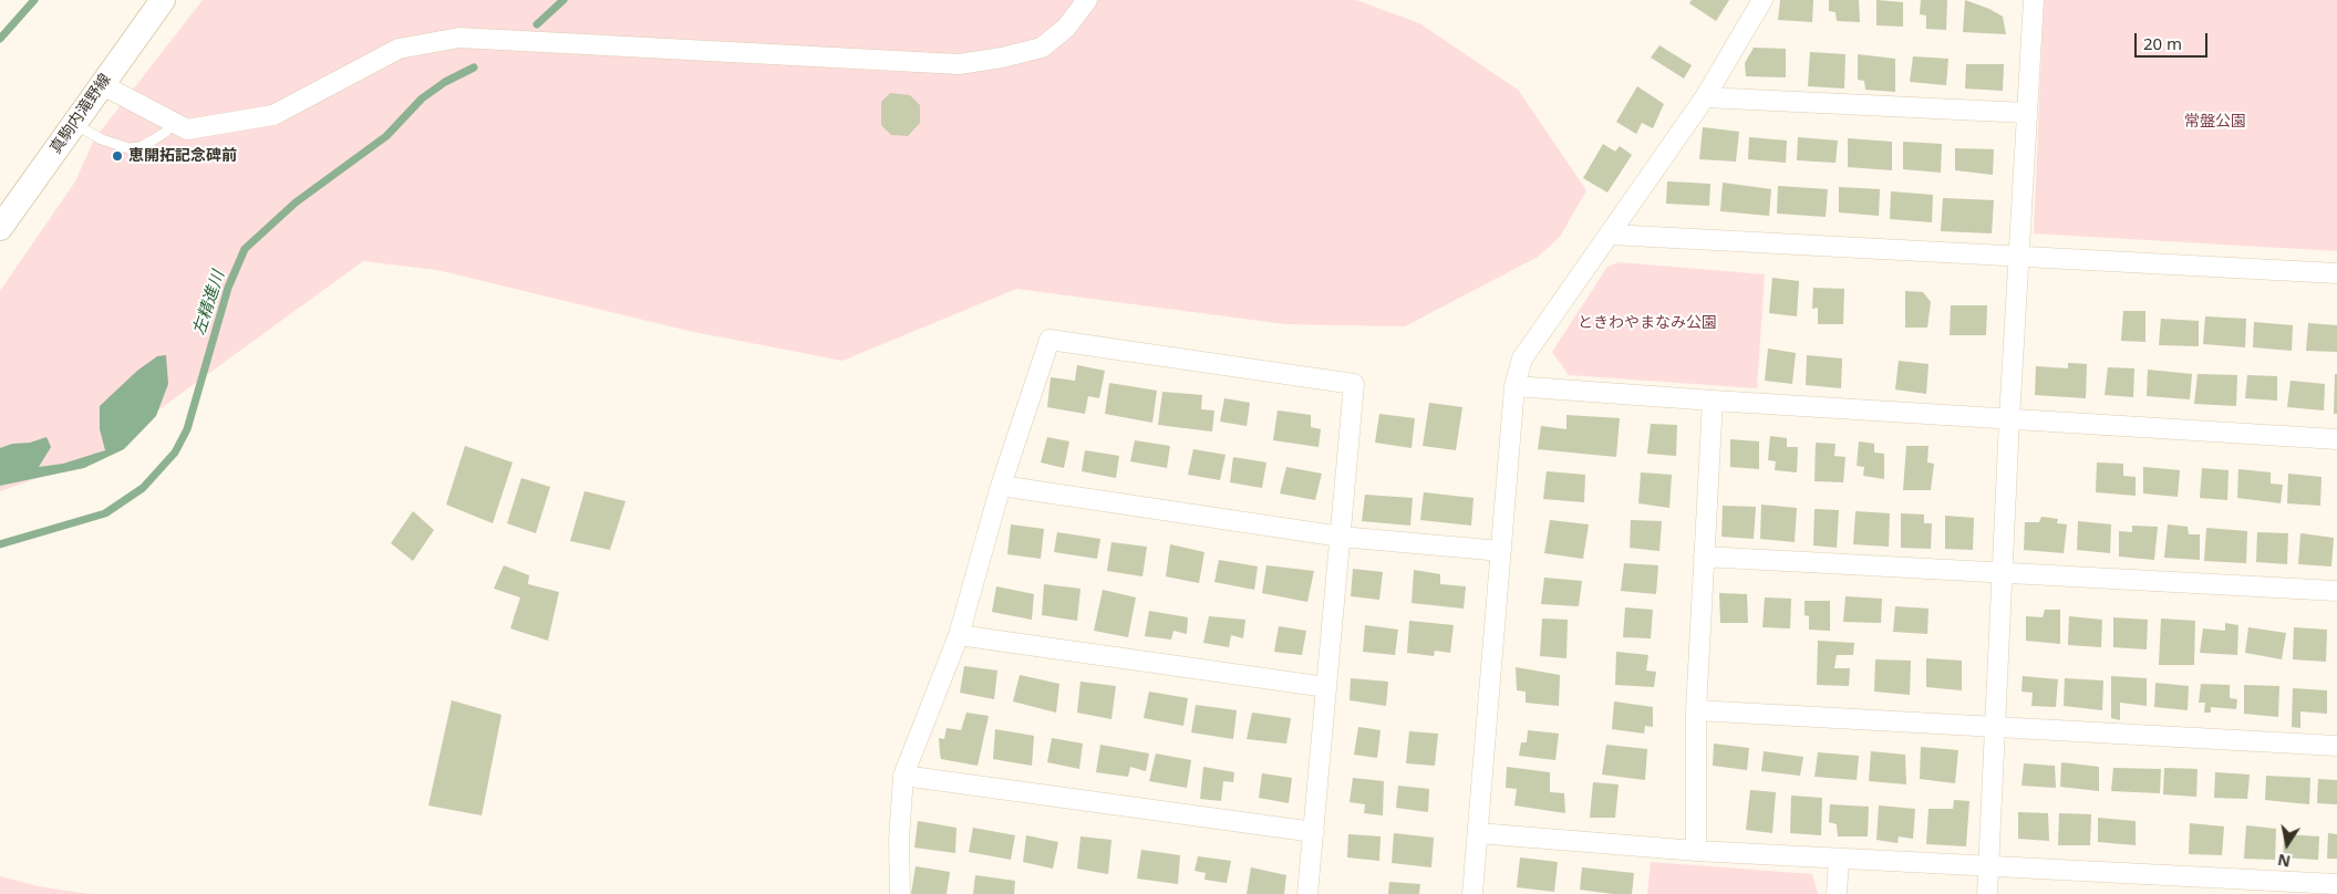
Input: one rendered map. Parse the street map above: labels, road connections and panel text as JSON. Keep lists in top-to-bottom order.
{
  "streets": {
    "street": ["真駒内滝野線"]
  },
  "water": ["左精進川"],
  "parks": ["常盤公園", "ときわやまなみ公園"],
  "places": ["恵開拓記念碑前"],
  "scale_bar": "20 m",
  "north": "bottom"
}
